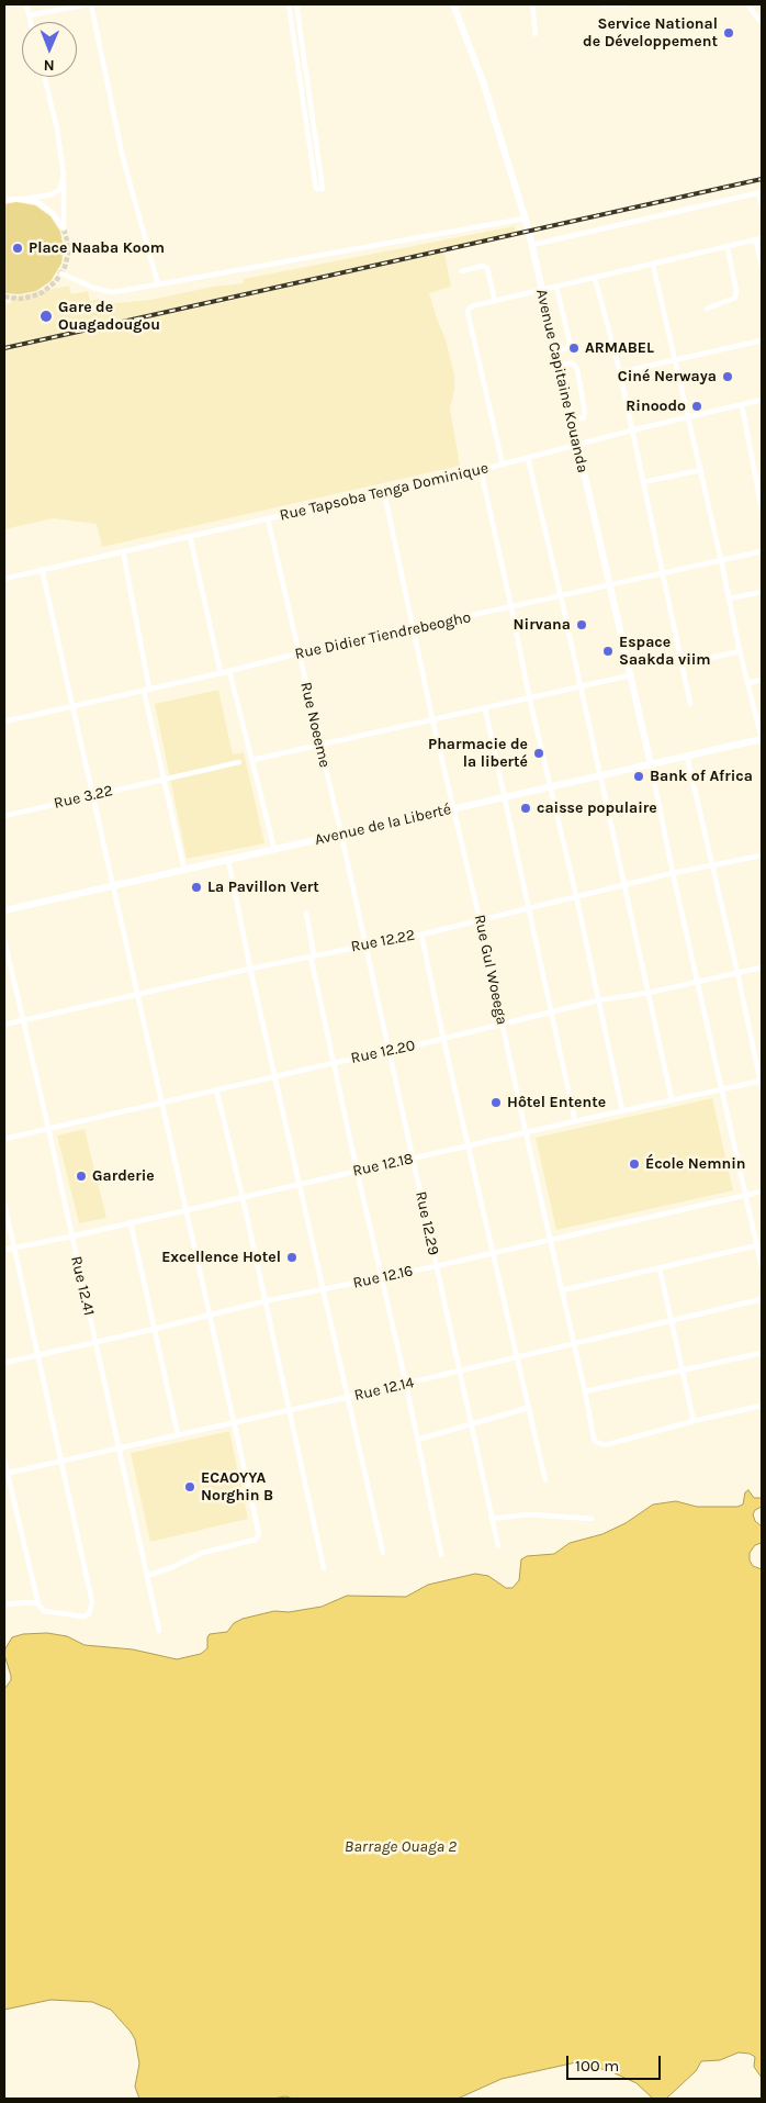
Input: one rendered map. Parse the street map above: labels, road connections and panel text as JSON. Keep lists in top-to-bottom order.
{
  "streets": {
    "street": [
      "Avenue Capitaine Kouanda",
      "Rue Tapsoba Tenga Dominique",
      "Rue Didier Tiendrebeogho",
      "Rue Noeeme",
      "Rue 3.22",
      "Avenue de la Liberté",
      "Rue 12.22",
      "Rue Gul Woeega",
      "Rue 12.20",
      "Rue 12.18",
      "Rue 12.29",
      "Rue 12.16",
      "Rue 12.41",
      "Rue 12.14"
    ]
  },
  "crossings": [
    ["Avenue Capitaine Kouanda", "Rue Tapsoba Tenga Dominique"],
    ["Avenue Capitaine Kouanda", "Rue Didier Tiendrebeogho"],
    ["Avenue Capitaine Kouanda", "Avenue de la Liberté"],
    ["Rue Tapsoba Tenga Dominique", "Rue Noeeme"],
    ["Rue Tapsoba Tenga Dominique", "Rue Gul Woeega"],
    ["Rue Didier Tiendrebeogho", "Rue Noeeme"],
    ["Rue Didier Tiendrebeogho", "Rue Gul Woeega"],
    ["Rue Noeeme", "Avenue de la Liberté"],
    ["Rue Noeeme", "Rue 12.29"],
    ["Avenue de la Liberté", "Rue Gul Woeega"],
    ["Avenue de la Liberté", "Rue 12.29"],
    ["Rue 12.22", "Rue Gul Woeega"],
    ["Rue 12.22", "Rue 12.29"],
    ["Rue 12.22", "Rue 12.41"],
    ["Rue Gul Woeega", "Rue 12.20"],
    ["Rue Gul Woeega", "Rue 12.18"],
    ["Rue Gul Woeega", "Rue 12.16"],
    ["Rue Gul Woeega", "Rue 12.14"],
    ["Rue 12.20", "Rue 12.29"],
    ["Rue 12.20", "Rue 12.41"],
    ["Rue 12.18", "Rue 12.29"],
    ["Rue 12.18", "Rue 12.41"],
    ["Rue 12.29", "Rue 12.16"],
    ["Rue 12.29", "Rue 12.14"],
    ["Rue 12.16", "Rue 12.41"],
    ["Rue 12.41", "Rue 12.14"]
  ],
  "water": ["Barrage Ouaga 2"],
  "places": [
    "Service National de Développement",
    "Place Naaba Koom",
    "Gare de Ouagadougou",
    "ARMABEL",
    "Ciné Nerwaya",
    "Rinoodo",
    "Nirvana",
    "Espace Saakda viim",
    "Pharmacie de la liberté",
    "Bank of Africa",
    "caisse populaire",
    "La Pavillon Vert",
    "Hôtel Entente",
    "École Nemnin",
    "Garderie",
    "Excellence Hotel",
    "ECAOYYA Norghin B"
  ],
  "scale_bar": "100 m",
  "north": "bottom"
}
